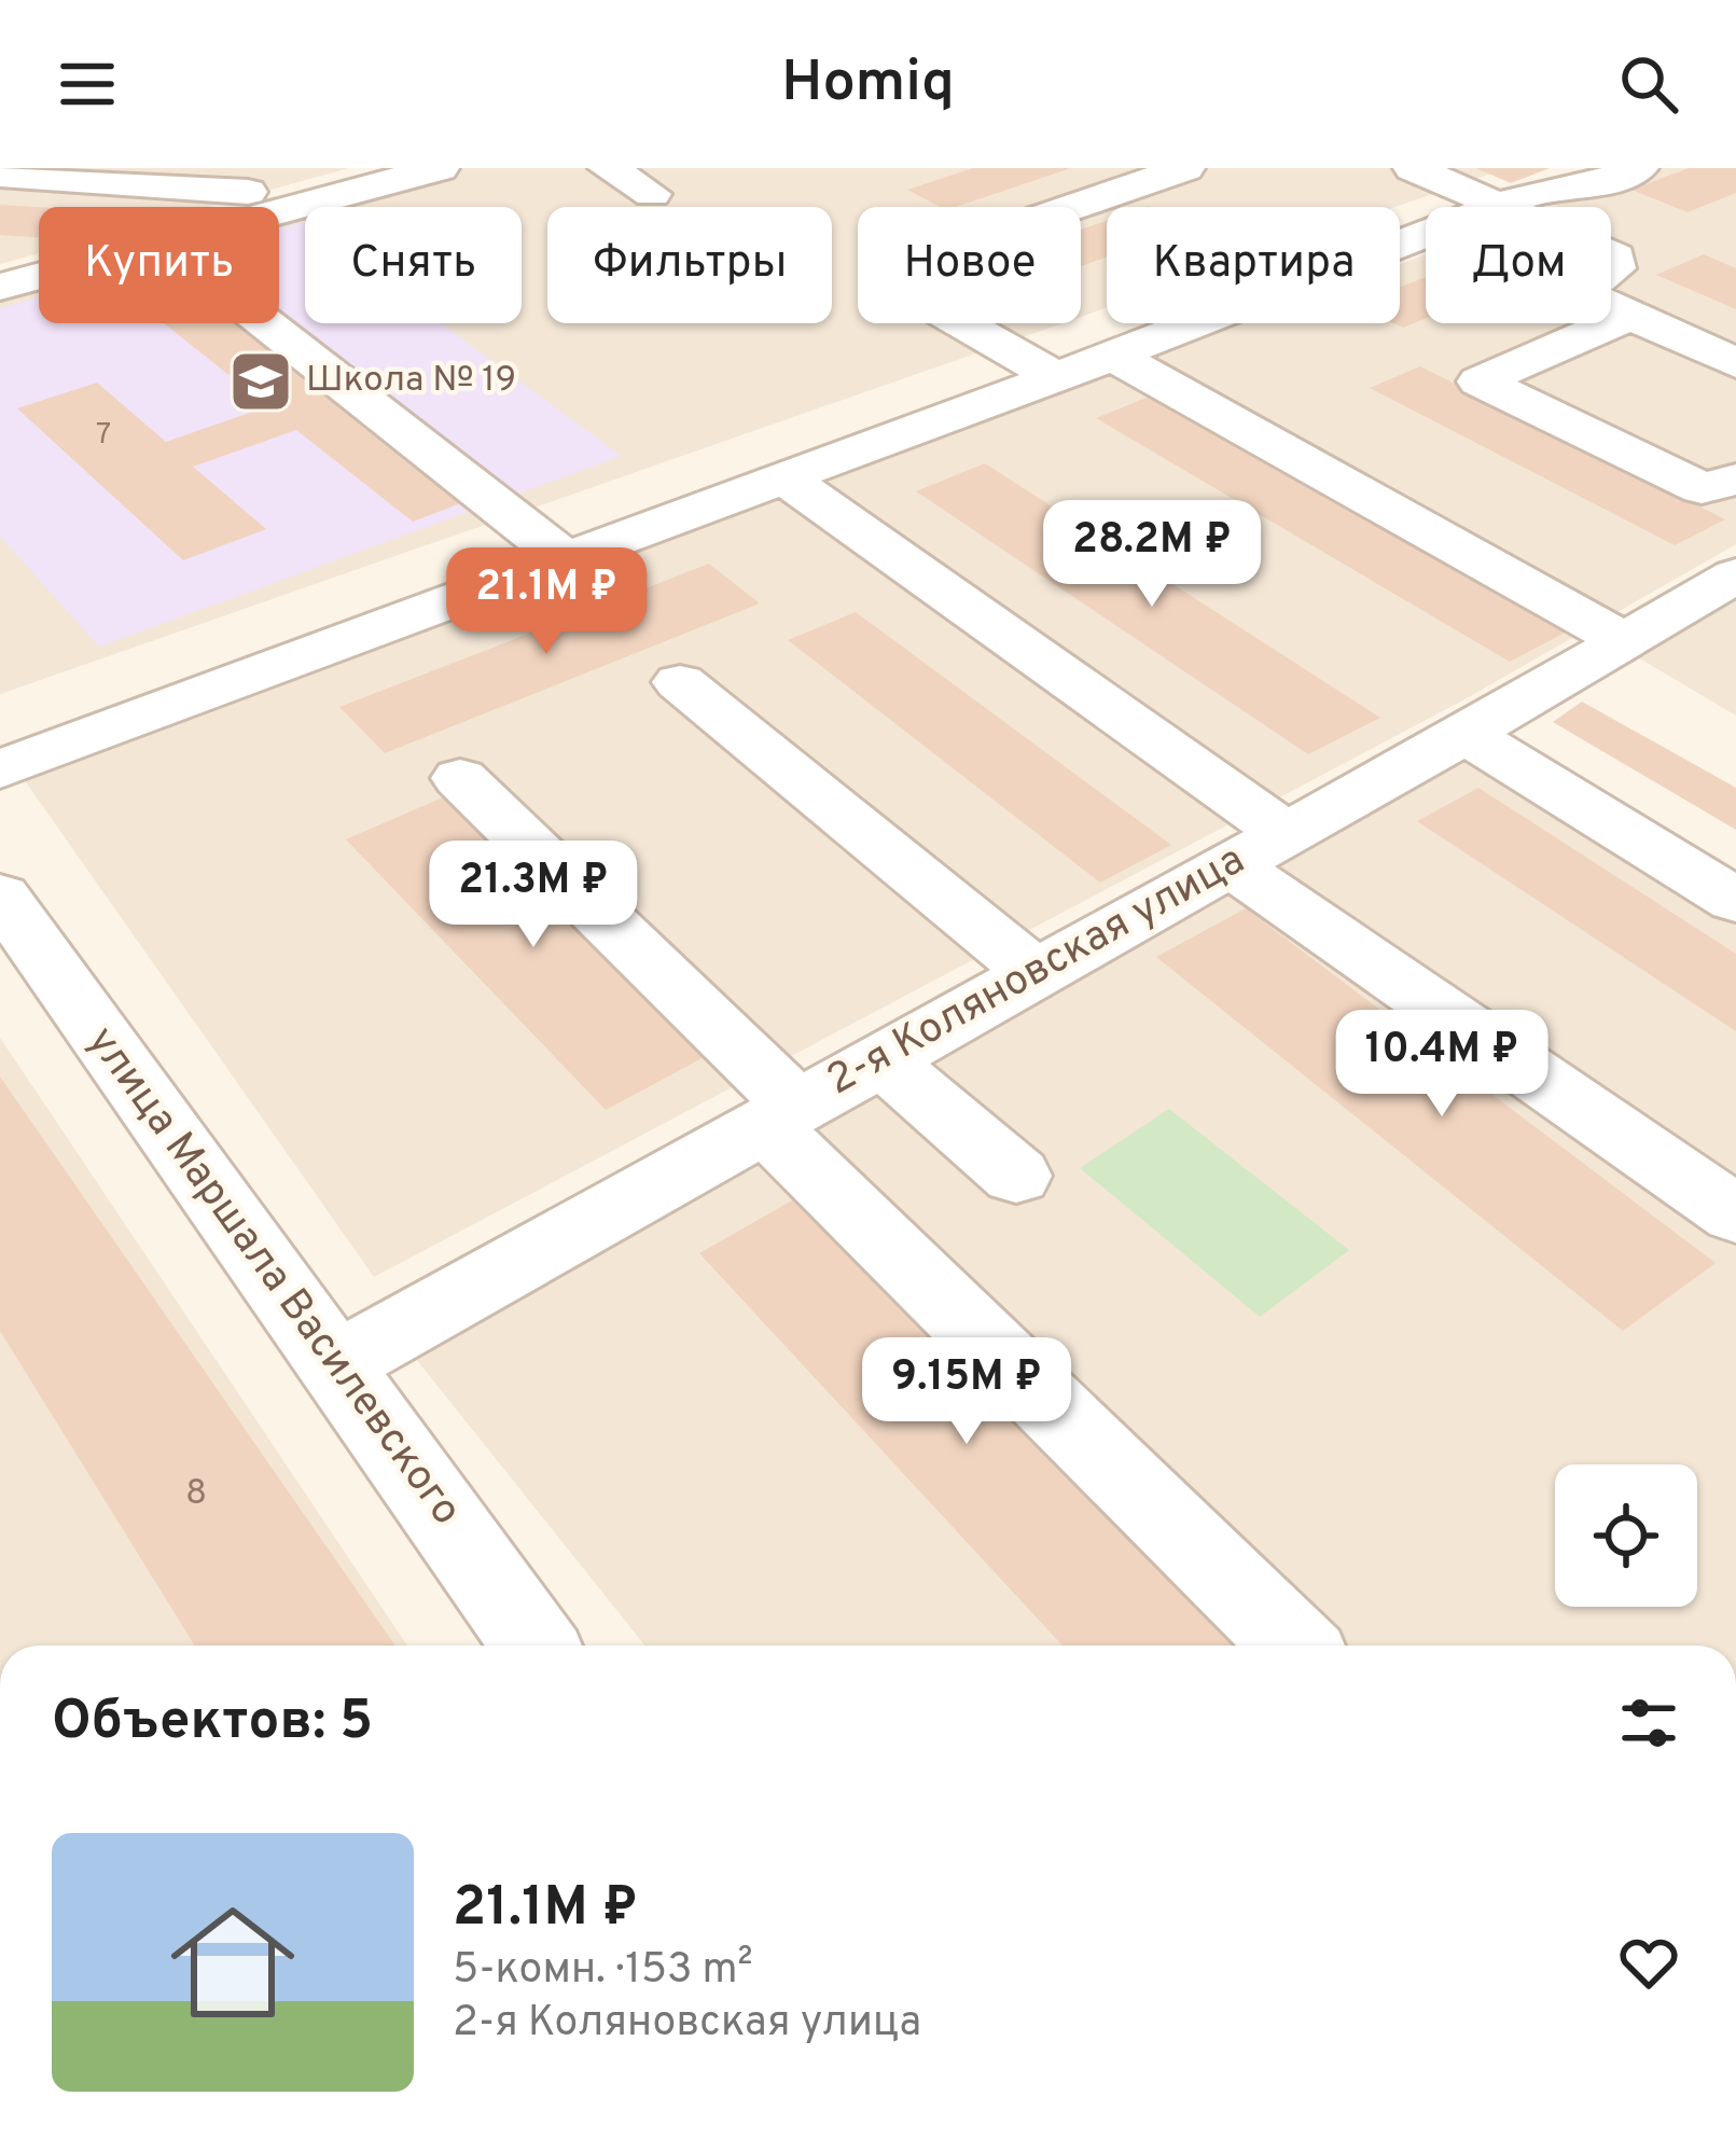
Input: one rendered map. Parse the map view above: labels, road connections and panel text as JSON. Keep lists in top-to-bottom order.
{
  "streets": {
    "street": ["2-я Коляновская улица", "улица Маршала Василевского"]
  },
  "crossings": [
    ["2-я Коляновская улица", "улица Маршала Василевского"]
  ],
  "places": {
    "school or university": ["Школа № 19"]
  },
  "house_numbers": ["7", "8"],
  "page": {
    "header": "Homiq",
    "chip": [
      "Купить",
      "Снять",
      "Фильтры",
      "Новое",
      "Квартира",
      "Дом"
    ],
    "price": [
      "28.2M ₽",
      "21.1M ₽",
      "21.3M ₽",
      "10.4M ₽",
      "9.15M ₽"
    ],
    "heading": "Объектов: 5",
    "list": [
      {
        "name": "21.1M ₽",
        "note": "5-комн. · 153 m² · 2-я Коляновская улица"
      }
    ]
  }
}
